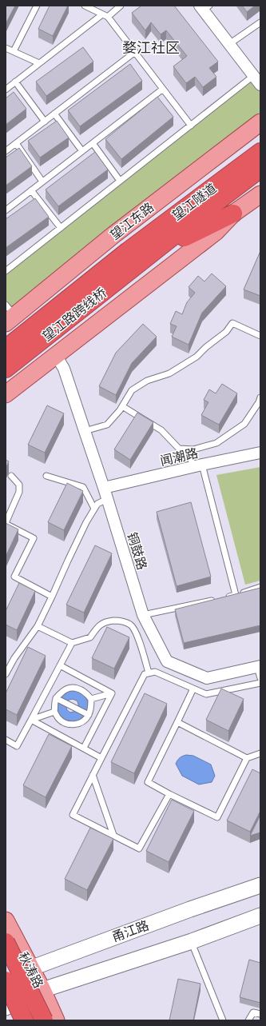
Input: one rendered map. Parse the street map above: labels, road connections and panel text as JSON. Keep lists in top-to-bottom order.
{
  "streets": {
    "highway": ["望江隧道", "望江路跨线桥"],
    "main road": ["望江东路", "甬江路", "秋涛路"],
    "street": ["闻潮路", "铜鼓路"]
  },
  "crossings": [
    ["望江隧道", "望江路跨线桥"],
    ["闻潮路", "铜鼓路"],
    ["甬江路", "秋涛路"]
  ],
  "districts": ["婺江社区"]
}
